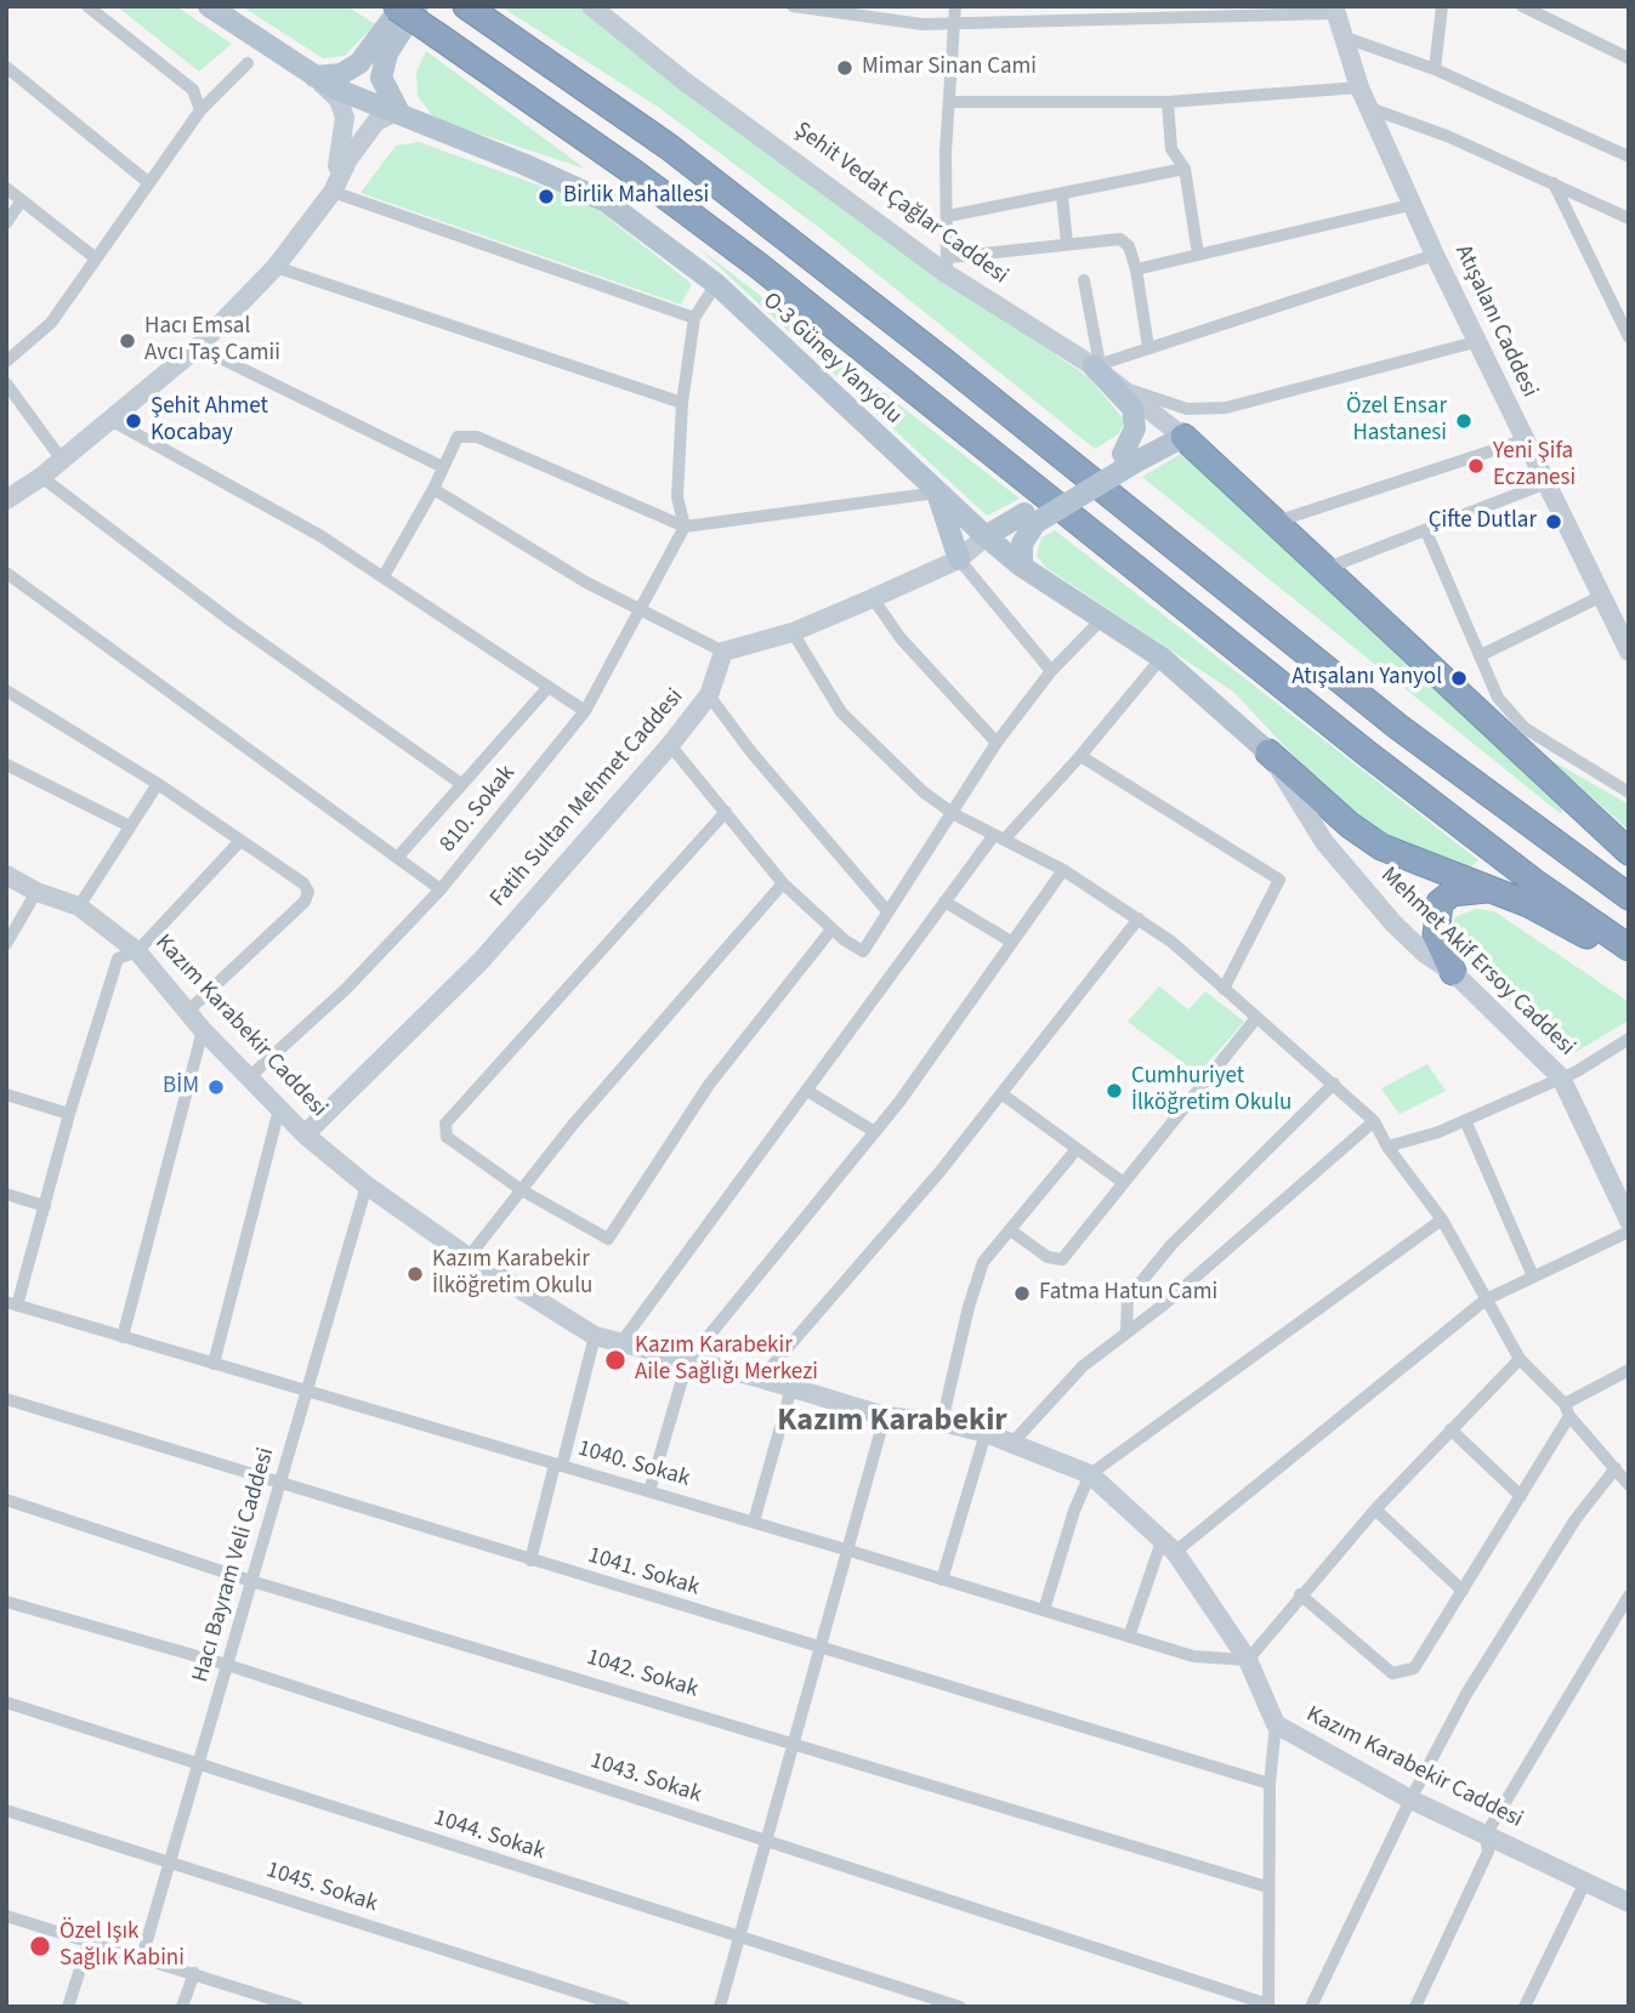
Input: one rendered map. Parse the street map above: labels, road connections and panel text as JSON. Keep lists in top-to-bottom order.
{
  "streets": {
    "main road": [
      "Şehit Vedat Çağlar Caddesi",
      "Atışalanı Caddesi",
      "O-3 Güney Yanyolu",
      "Fatih Sultan Mehmet Caddesi",
      "Mehmet Akif Ersoy Caddesi",
      "Kazım Karabekir Caddesi"
    ],
    "street": [
      "810. Sokak",
      "1040. Sokak",
      "Hacı Bayram Veli Caddesi",
      "1041. Sokak",
      "1042. Sokak",
      "1043. Sokak",
      "1044. Sokak",
      "1045. Sokak"
    ]
  },
  "crossings": [
    ["O-3 Güney Yanyolu", "Mehmet Akif Ersoy Caddesi"],
    ["Fatih Sultan Mehmet Caddesi", "Kazım Karabekir Caddesi"],
    ["810. Sokak", "Kazım Karabekir Caddesi"],
    ["Kazım Karabekir Caddesi", "1040. Sokak"],
    ["Kazım Karabekir Caddesi", "Hacı Bayram Veli Caddesi"],
    ["1040. Sokak", "Hacı Bayram Veli Caddesi"],
    ["Hacı Bayram Veli Caddesi", "1041. Sokak"],
    ["Hacı Bayram Veli Caddesi", "1042. Sokak"],
    ["Hacı Bayram Veli Caddesi", "1043. Sokak"],
    ["Hacı Bayram Veli Caddesi", "1044. Sokak"],
    ["Hacı Bayram Veli Caddesi", "1045. Sokak"]
  ],
  "districts": ["Kazım Karabekir"],
  "places": [
    "Mimar Sinan Cami",
    "Birlik Mahallesi",
    "Hacı Emsal Avcı Taş Camii",
    "Şehit Ahmet Kocabay",
    "Özel Ensar Hastanesi",
    "Yeni Şifa Eczanesi",
    "Çifte Dutlar",
    "Atışalanı Yanyol",
    "BİM",
    "Cumhuriyet İlköğretim Okulu",
    "Kazım Karabekir İlköğretim Okulu",
    "Fatma Hatun Cami",
    "Kazım Karabekir Aile Sağlığı Merkezi",
    "Özel Işık Sağlık Kabini"
  ]
}
